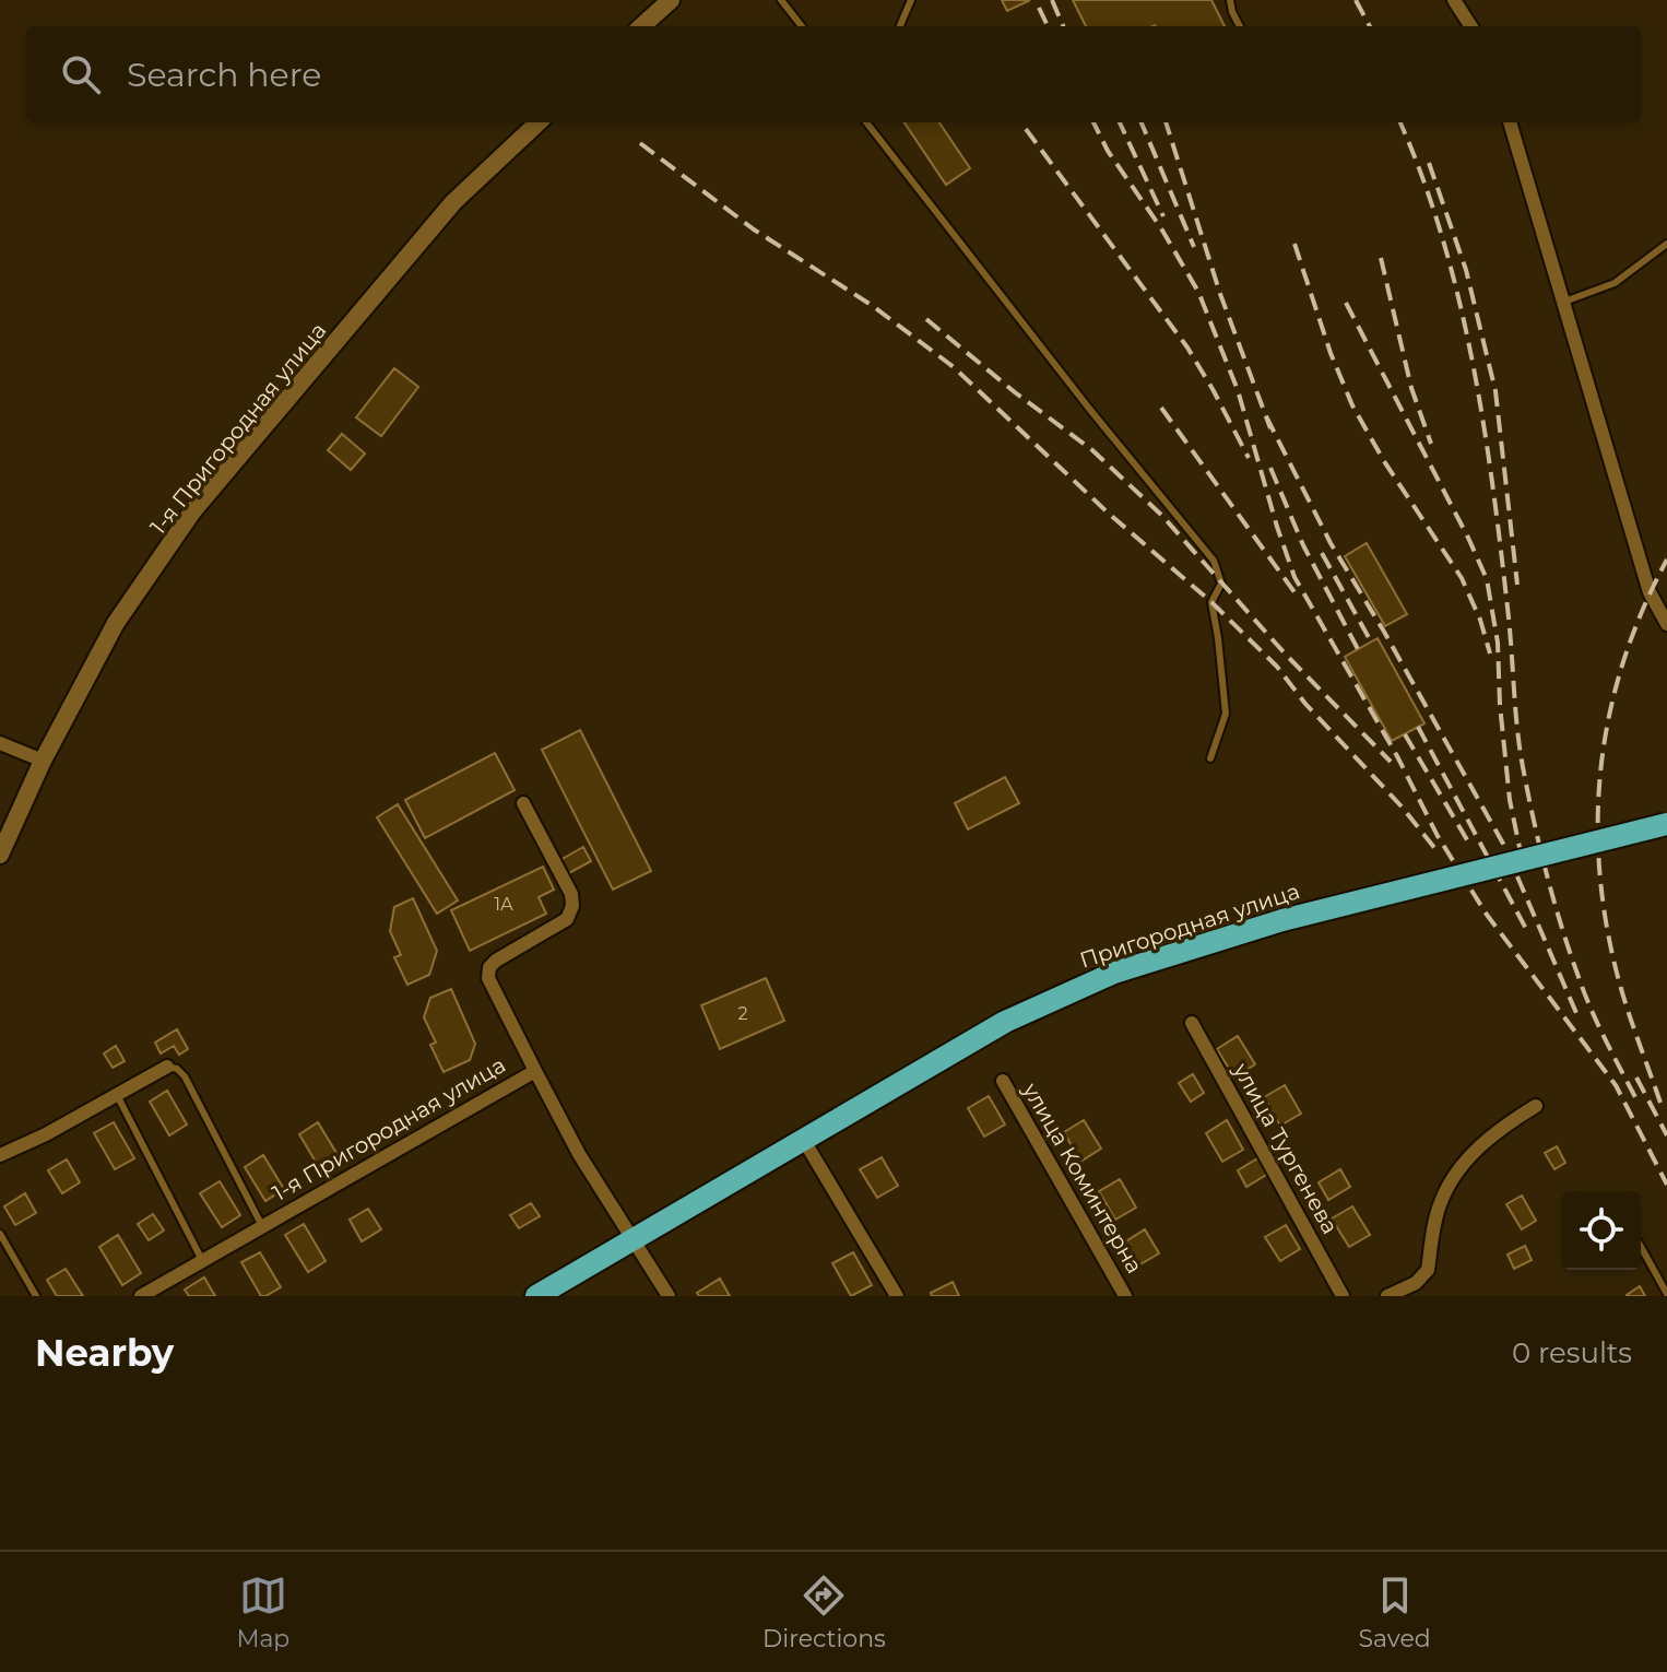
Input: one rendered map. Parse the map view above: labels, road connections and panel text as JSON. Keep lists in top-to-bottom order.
{
  "streets": {
    "highway": ["Пригородная улица"],
    "street": ["1-я Пригородная улица", "улица Тургенева", "улица Коминтерна"]
  },
  "crossings": [
    ["1-я Пригородная улица", "Пригородная улица"]
  ],
  "house_numbers": ["1А", "2"],
  "page": {
    "search": "Search here",
    "heading": ["Nearby", "0 results"],
    "nav": ["Map", "Directions", "Saved"]
  }
}
